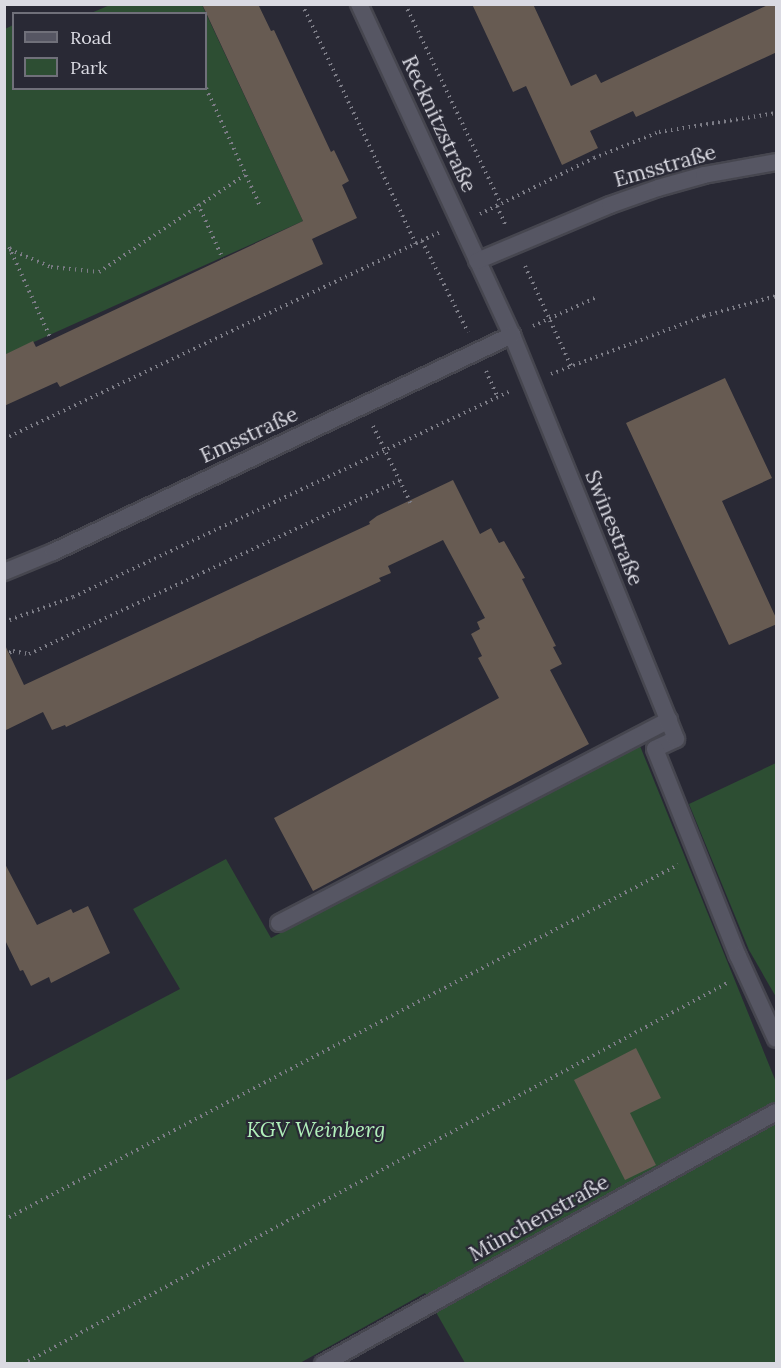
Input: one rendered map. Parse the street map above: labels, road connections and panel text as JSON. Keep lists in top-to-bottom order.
{
  "streets": {
    "street": [
      "Recknitzstraße",
      "Emsstraße",
      "Swinestraße",
      "Münchenstraße"
    ]
  },
  "crossings": [
    ["Recknitzstraße", "Emsstraße"],
    ["Emsstraße", "Swinestraße"]
  ],
  "parks": ["KGV Weinberg"],
  "legend": ["Road", "Park"]
}
